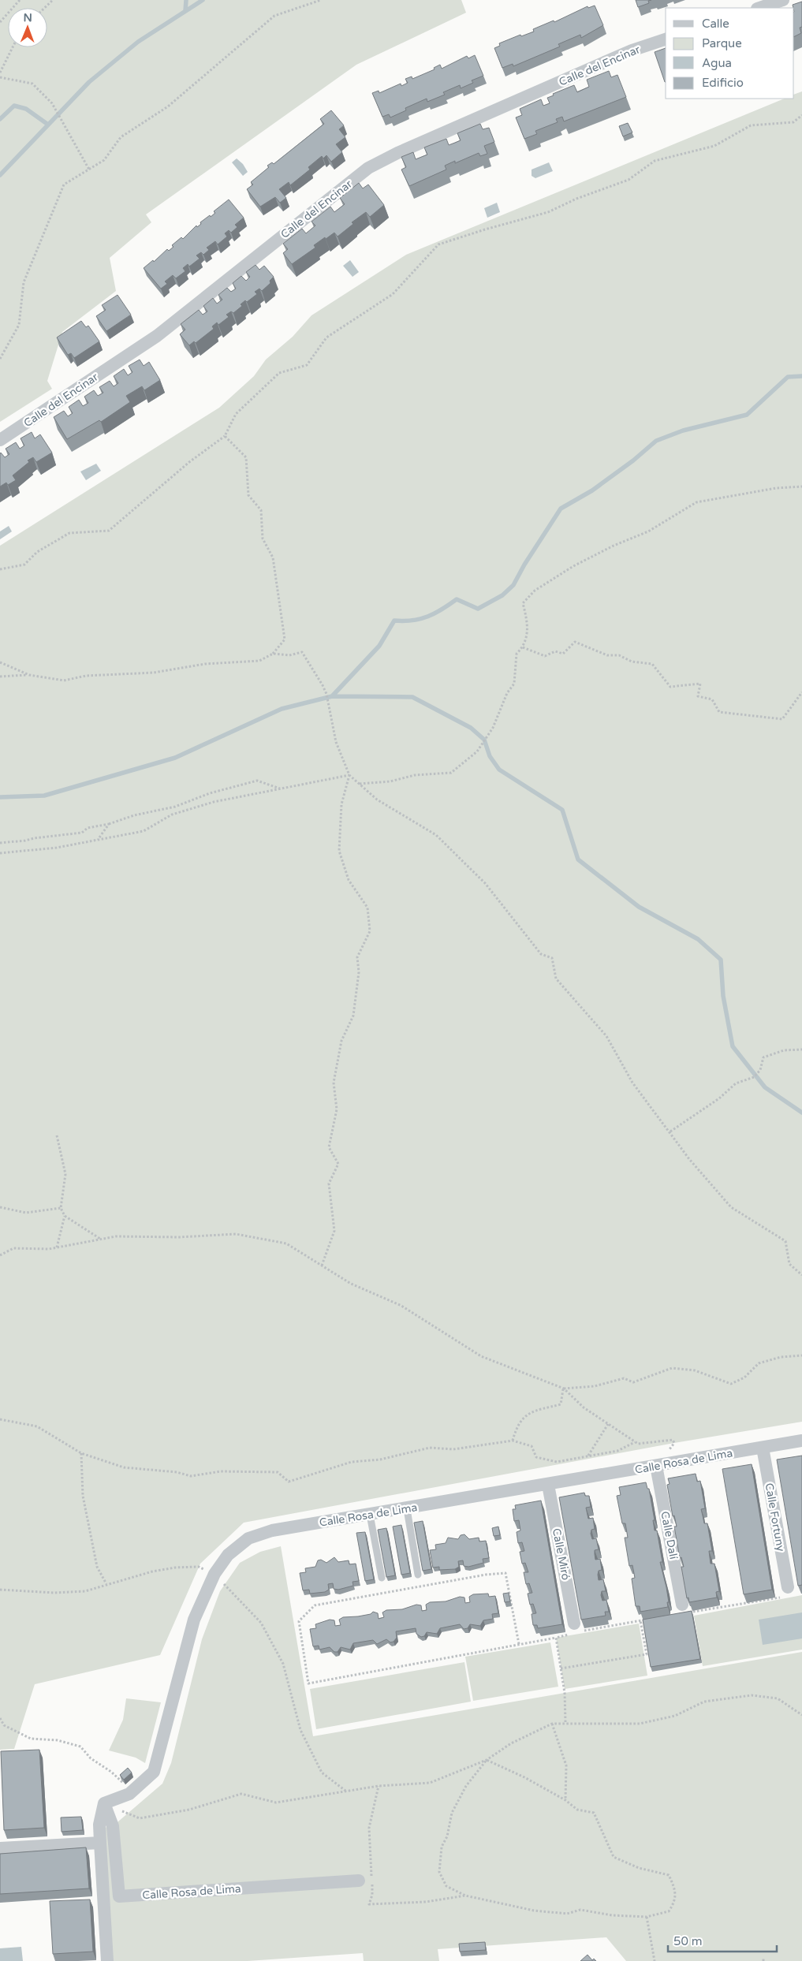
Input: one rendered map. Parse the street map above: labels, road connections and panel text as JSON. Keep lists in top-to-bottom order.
{
  "streets": {
    "street": [
      "Calle del Encinar",
      "Calle Rosa de Lima",
      "Calle Fortuny",
      "Calle Dalí",
      "Calle Miró"
    ]
  },
  "crossings": [
    ["Calle Rosa de Lima", "Calle Fortuny"],
    ["Calle Rosa de Lima", "Calle Dalí"],
    ["Calle Rosa de Lima", "Calle Miró"]
  ],
  "legend": [
    "Calle",
    "Parque",
    "Agua",
    "Edificio"
  ],
  "scale_bar": "50 m",
  "north": "top"
}
